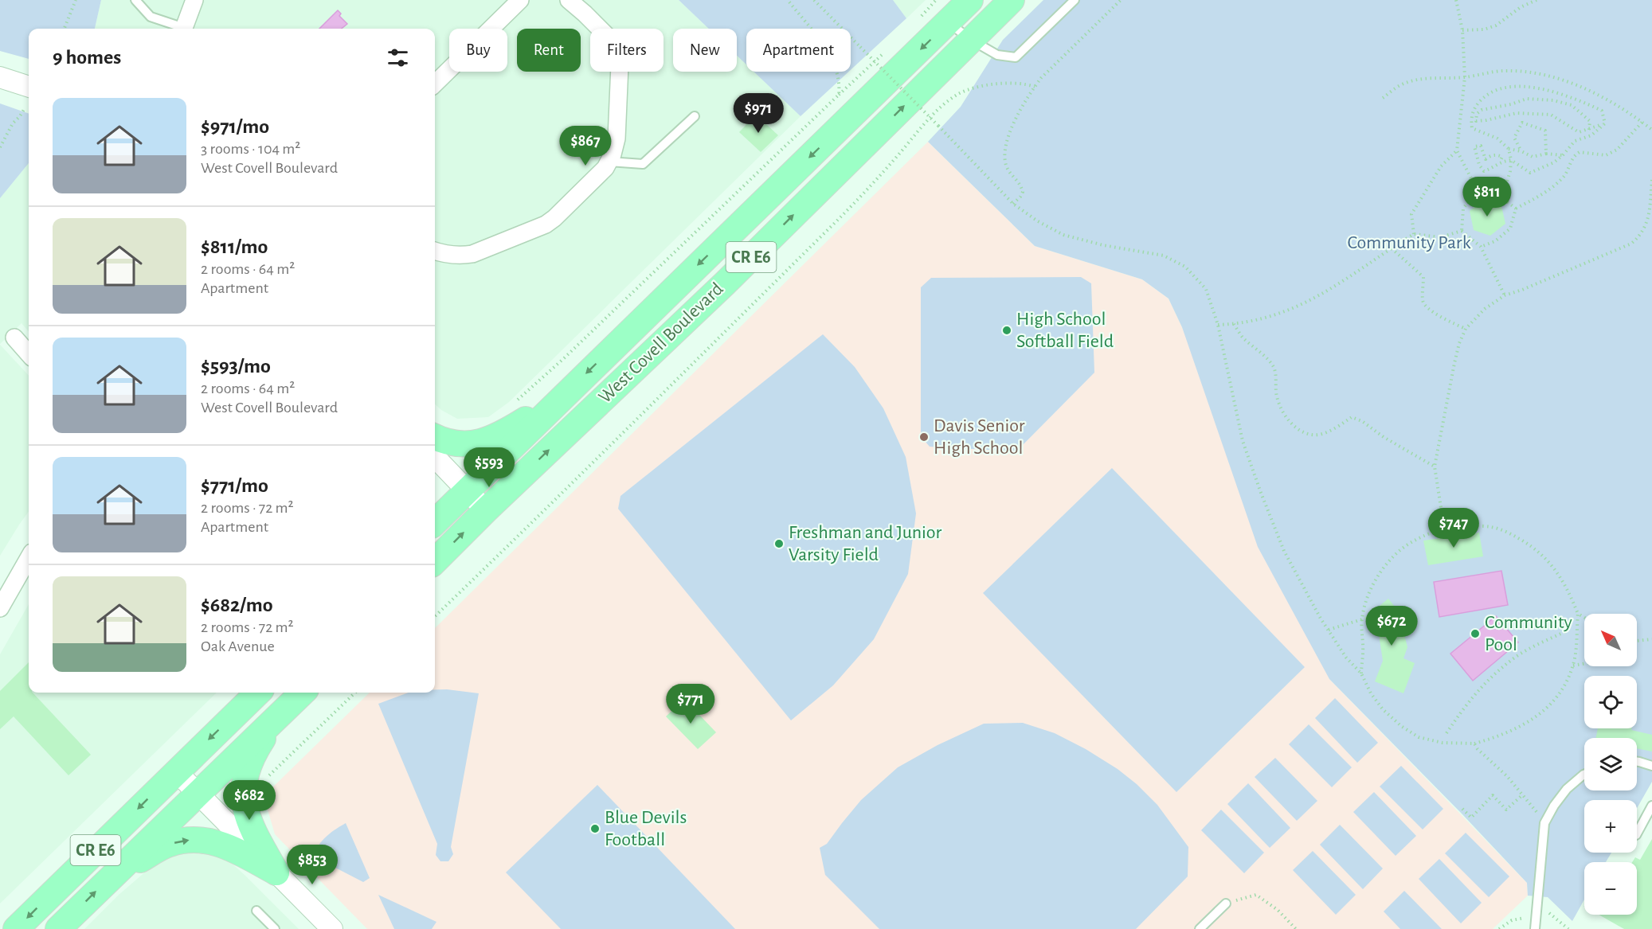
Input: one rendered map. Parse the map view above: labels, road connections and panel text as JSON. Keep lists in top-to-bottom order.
{
  "streets": {
    "main road": ["CR E6", "West Covell Boulevard"]
  },
  "parks": ["Community Park"],
  "places": [
    "High School Softball Field",
    "Davis Senior High School",
    "Freshman and Junior Varsity Field",
    "Community Pool",
    "Blue Devils Football"
  ],
  "north": "top left",
  "page": {
    "chip": [
      "Buy",
      "Rent",
      "Filters",
      "New",
      "Apartment"
    ],
    "heading": "9 homes",
    "list": [
      {
        "name": "$971/mo",
        "note": "3 rooms · 104 m² · West Covell Boulevard"
      },
      {
        "name": "$811/mo",
        "note": "2 rooms · 64 m² · Apartment"
      },
      {
        "name": "$593/mo",
        "note": "2 rooms · 64 m² · West Covell Boulevard"
      },
      {
        "name": "$771/mo",
        "note": "2 rooms · 72 m² · Apartment"
      },
      {
        "name": "$682/mo",
        "note": "2 rooms · 72 m² · Oak Avenue"
      }
    ],
    "price": [
      "$971",
      "$867",
      "$811",
      "$593",
      "$747",
      "$672",
      "$771",
      "$682",
      "$853"
    ],
    "map_buttons": ["+", "−"]
  }
}
